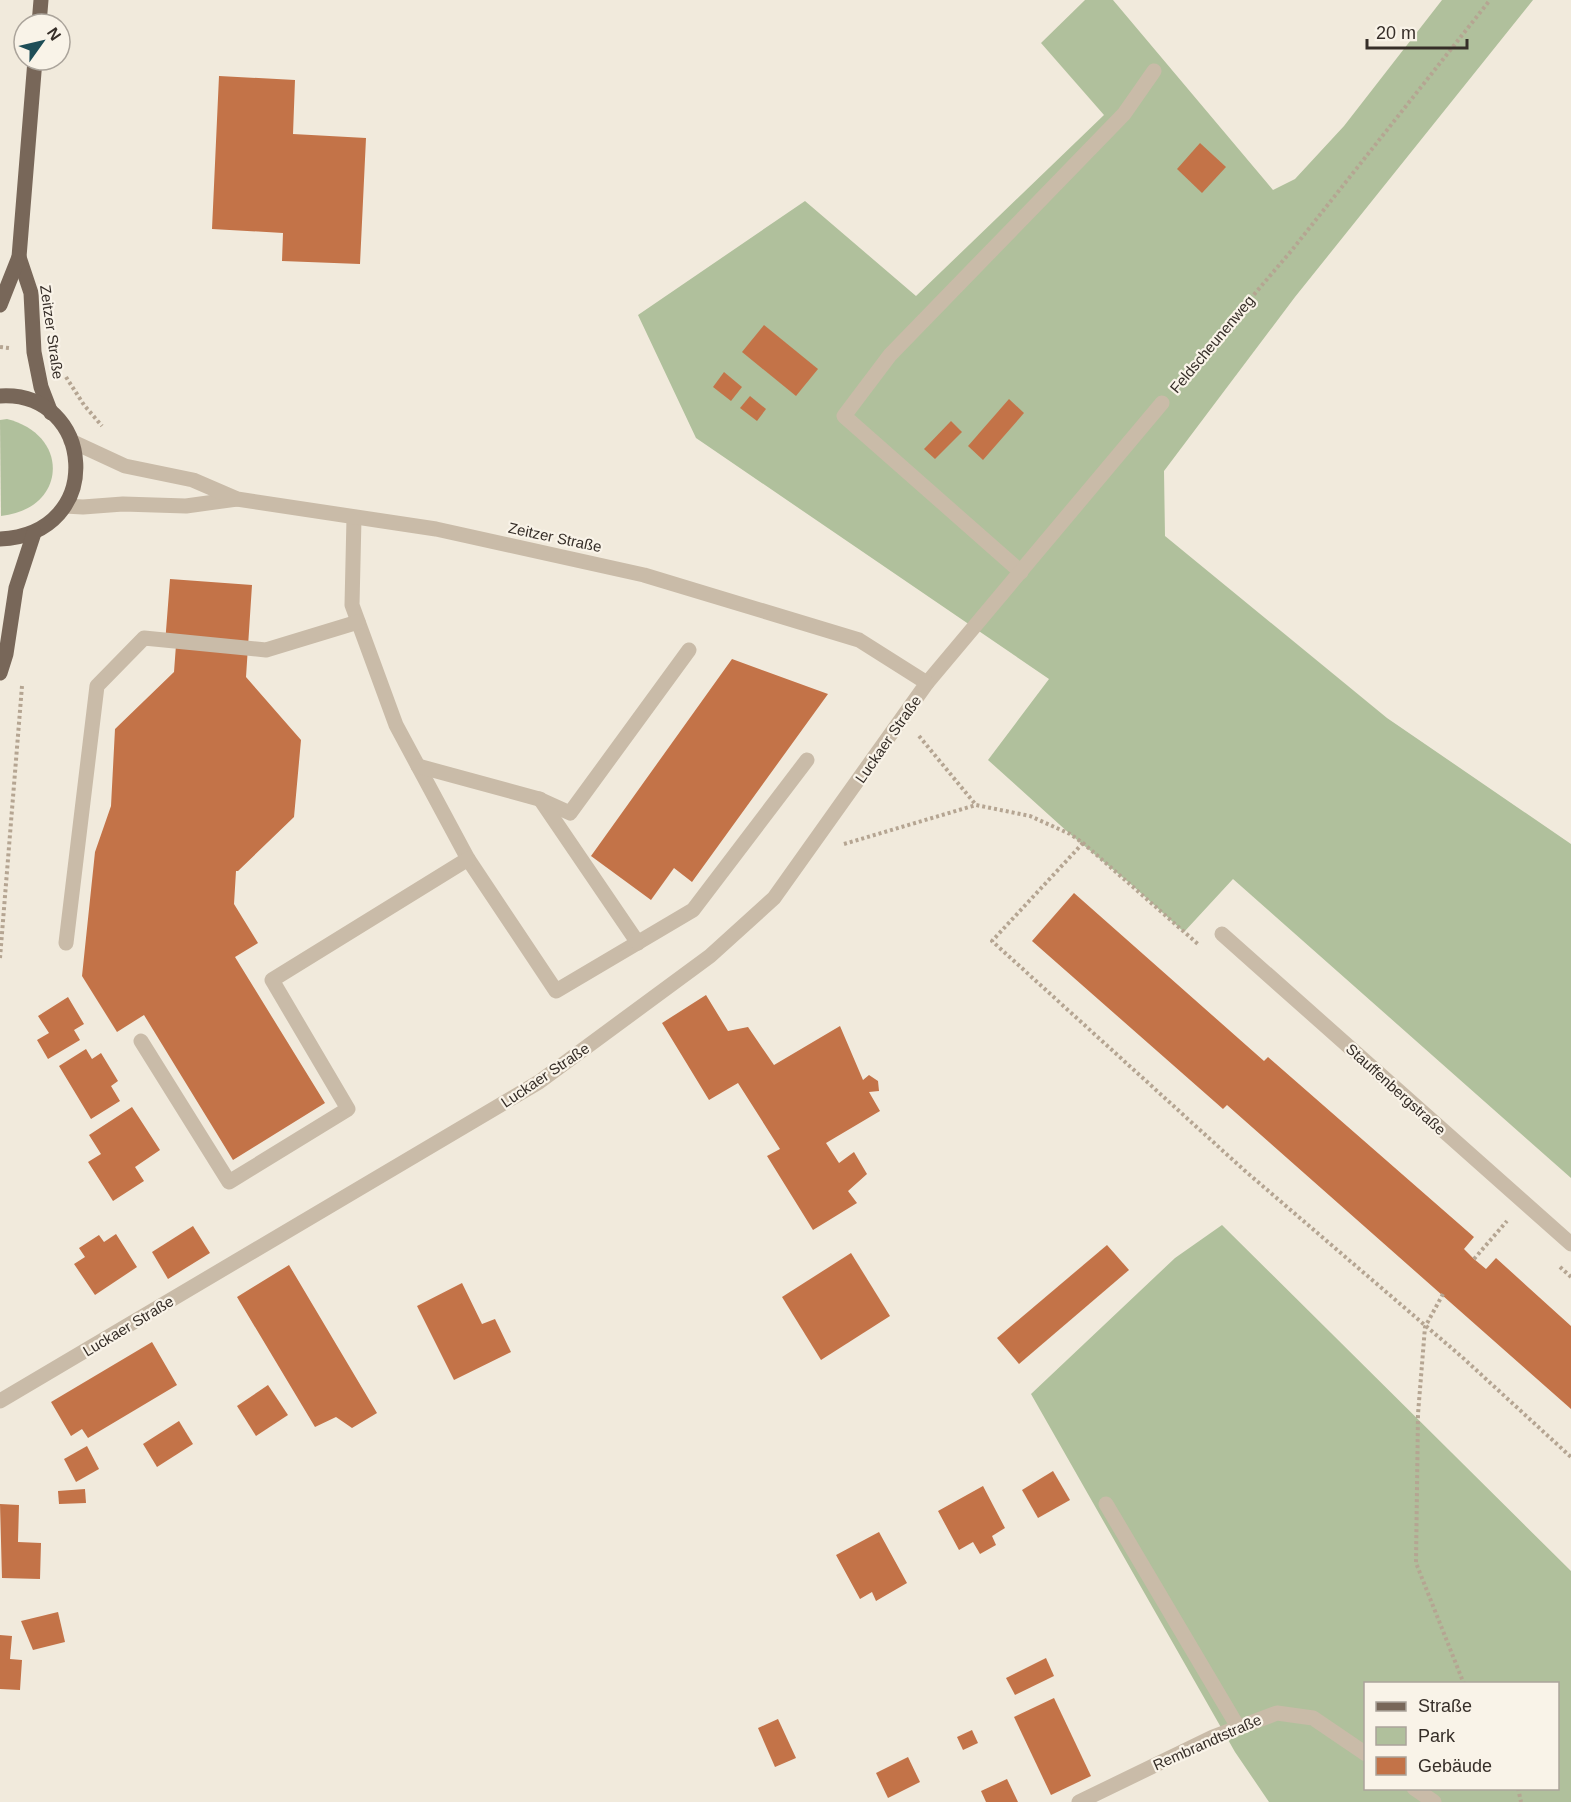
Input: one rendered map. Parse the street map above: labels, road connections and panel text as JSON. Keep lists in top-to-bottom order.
{
  "streets": {
    "main road": ["Zeitzer Straße"],
    "street": [
      "Feldscheunenweg",
      "Luckaer Straße",
      "Stauffenbergstraße",
      "Rembrandtstraße"
    ]
  },
  "crossings": [
    ["Zeitzer Straße", "Luckaer Straße"],
    ["Feldscheunenweg", "Luckaer Straße"]
  ],
  "legend": ["Straße", "Park", "Gebäude"],
  "scale_bar": "20 m",
  "north": "top right"
}
